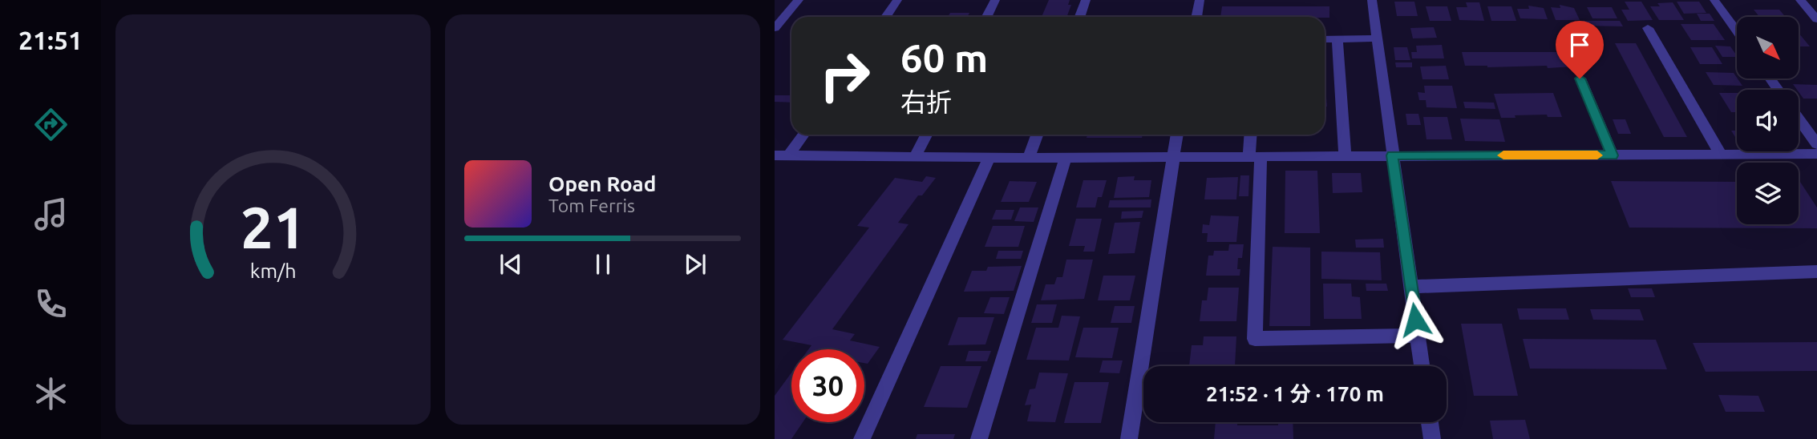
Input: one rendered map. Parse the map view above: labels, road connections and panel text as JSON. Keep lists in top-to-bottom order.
{
  "north": "bottom right",
  "page": {
    "tabs": "21:51",
    "turn": ["60 m", "右折"],
    "song": ["Open Road", "Tom Ferris"],
    "limit": "30",
    "trip": "21:52 · 1 分 · 170 m",
    "gauge": ["21", "km/h"]
  }
}
